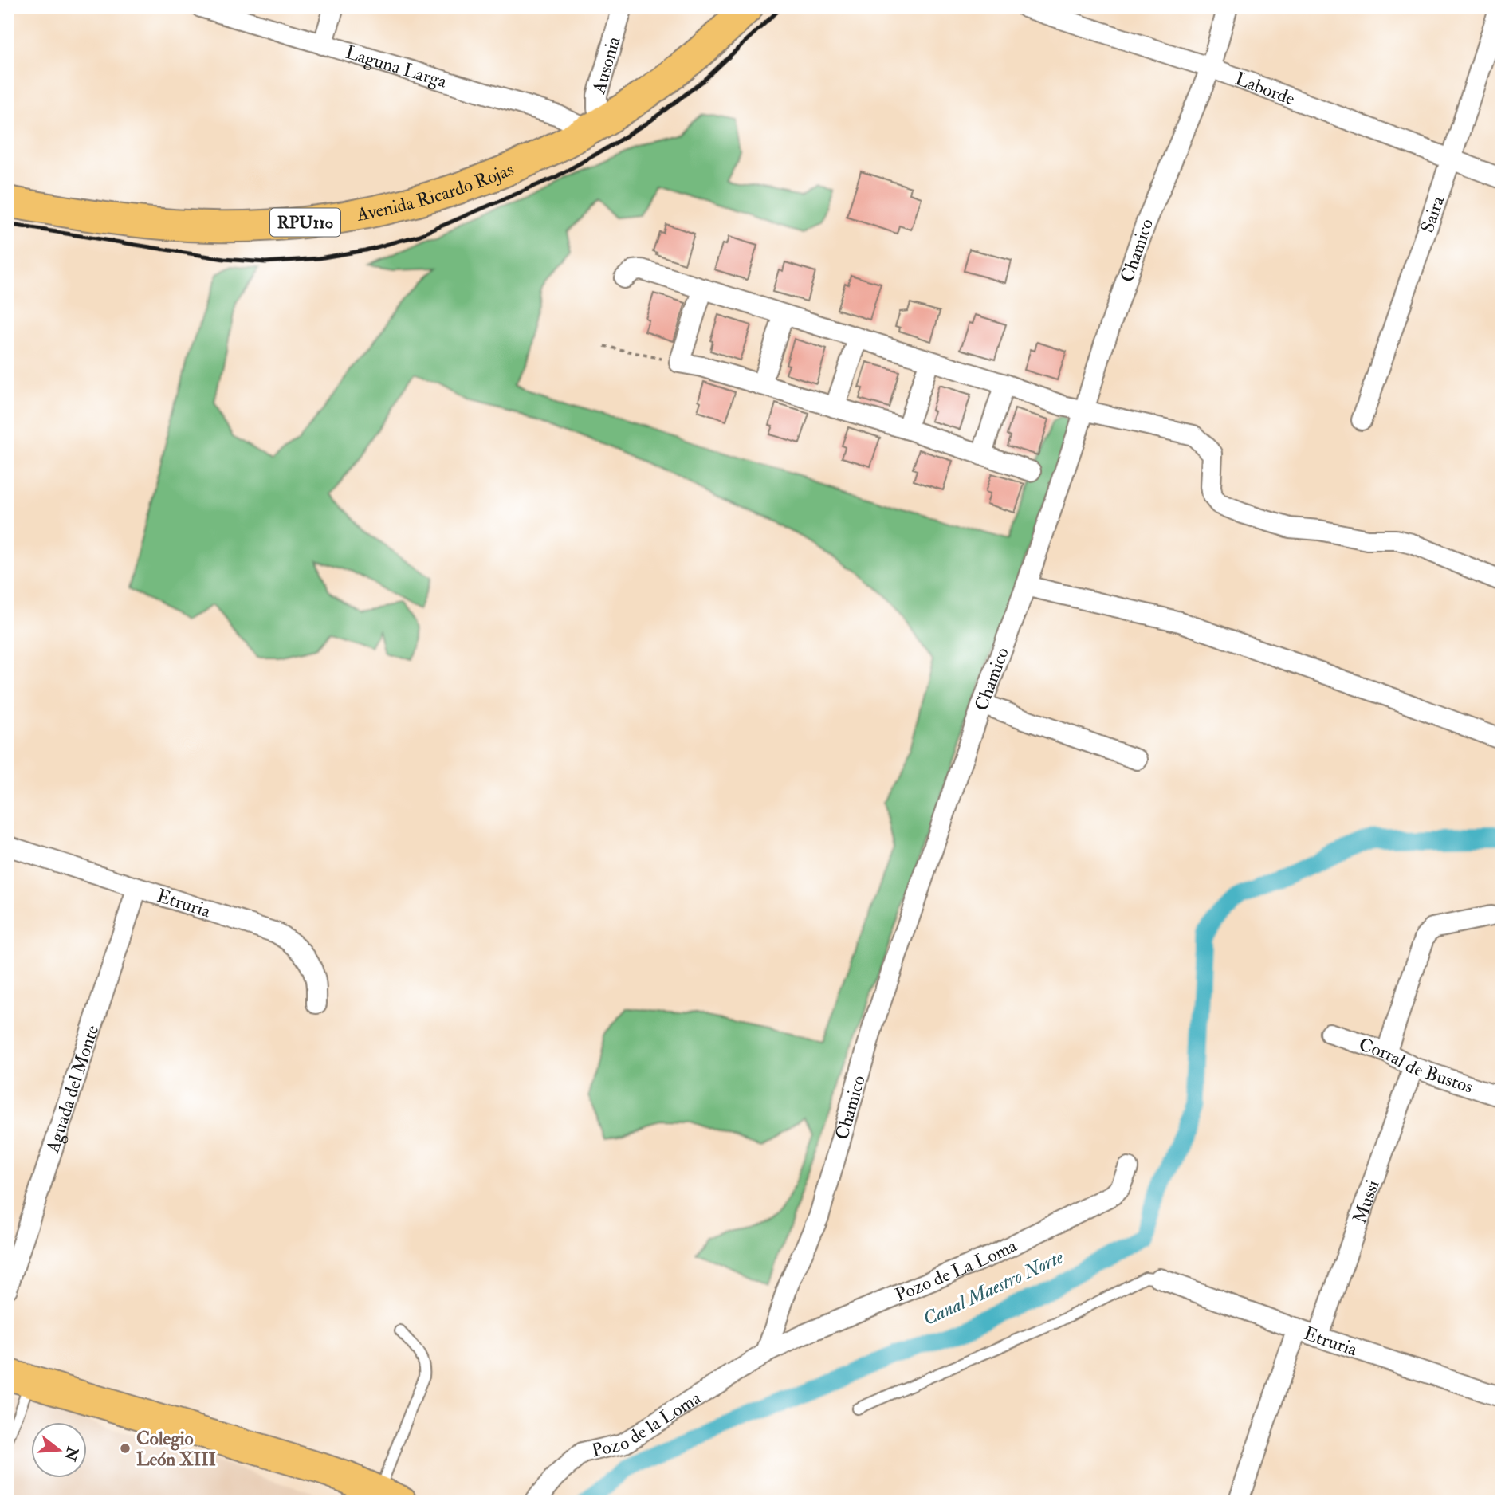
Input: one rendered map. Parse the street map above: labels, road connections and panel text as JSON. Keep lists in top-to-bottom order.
{
  "streets": {
    "main road": ["Avenida Ricardo Rojas", "RPU110"],
    "street": [
      "Ausonia",
      "Laguna Larga",
      "Laborde",
      "Saira",
      "Chamico",
      "Etruria",
      "Corral de Bustos",
      "Aguada del Monte",
      "Mussi",
      "Pozo de La Loma",
      "Pozo de la Loma"
    ]
  },
  "crossings": [
    ["Ausonia", "Laguna Larga"],
    ["Ausonia", "Avenida Ricardo Rojas"],
    ["Laguna Larga", "Avenida Ricardo Rojas"],
    ["Laborde", "Saira"],
    ["Laborde", "Chamico"],
    ["Chamico", "Pozo de La Loma"],
    ["Chamico", "Pozo de la Loma"],
    ["Etruria", "Aguada del Monte"],
    ["Etruria", "Mussi"],
    ["Corral de Bustos", "Mussi"],
    ["Pozo de La Loma", "Pozo de la Loma"]
  ],
  "water": ["Canal Maestro Norte"],
  "places": ["Colegio León XIII"],
  "north": "right"
}
